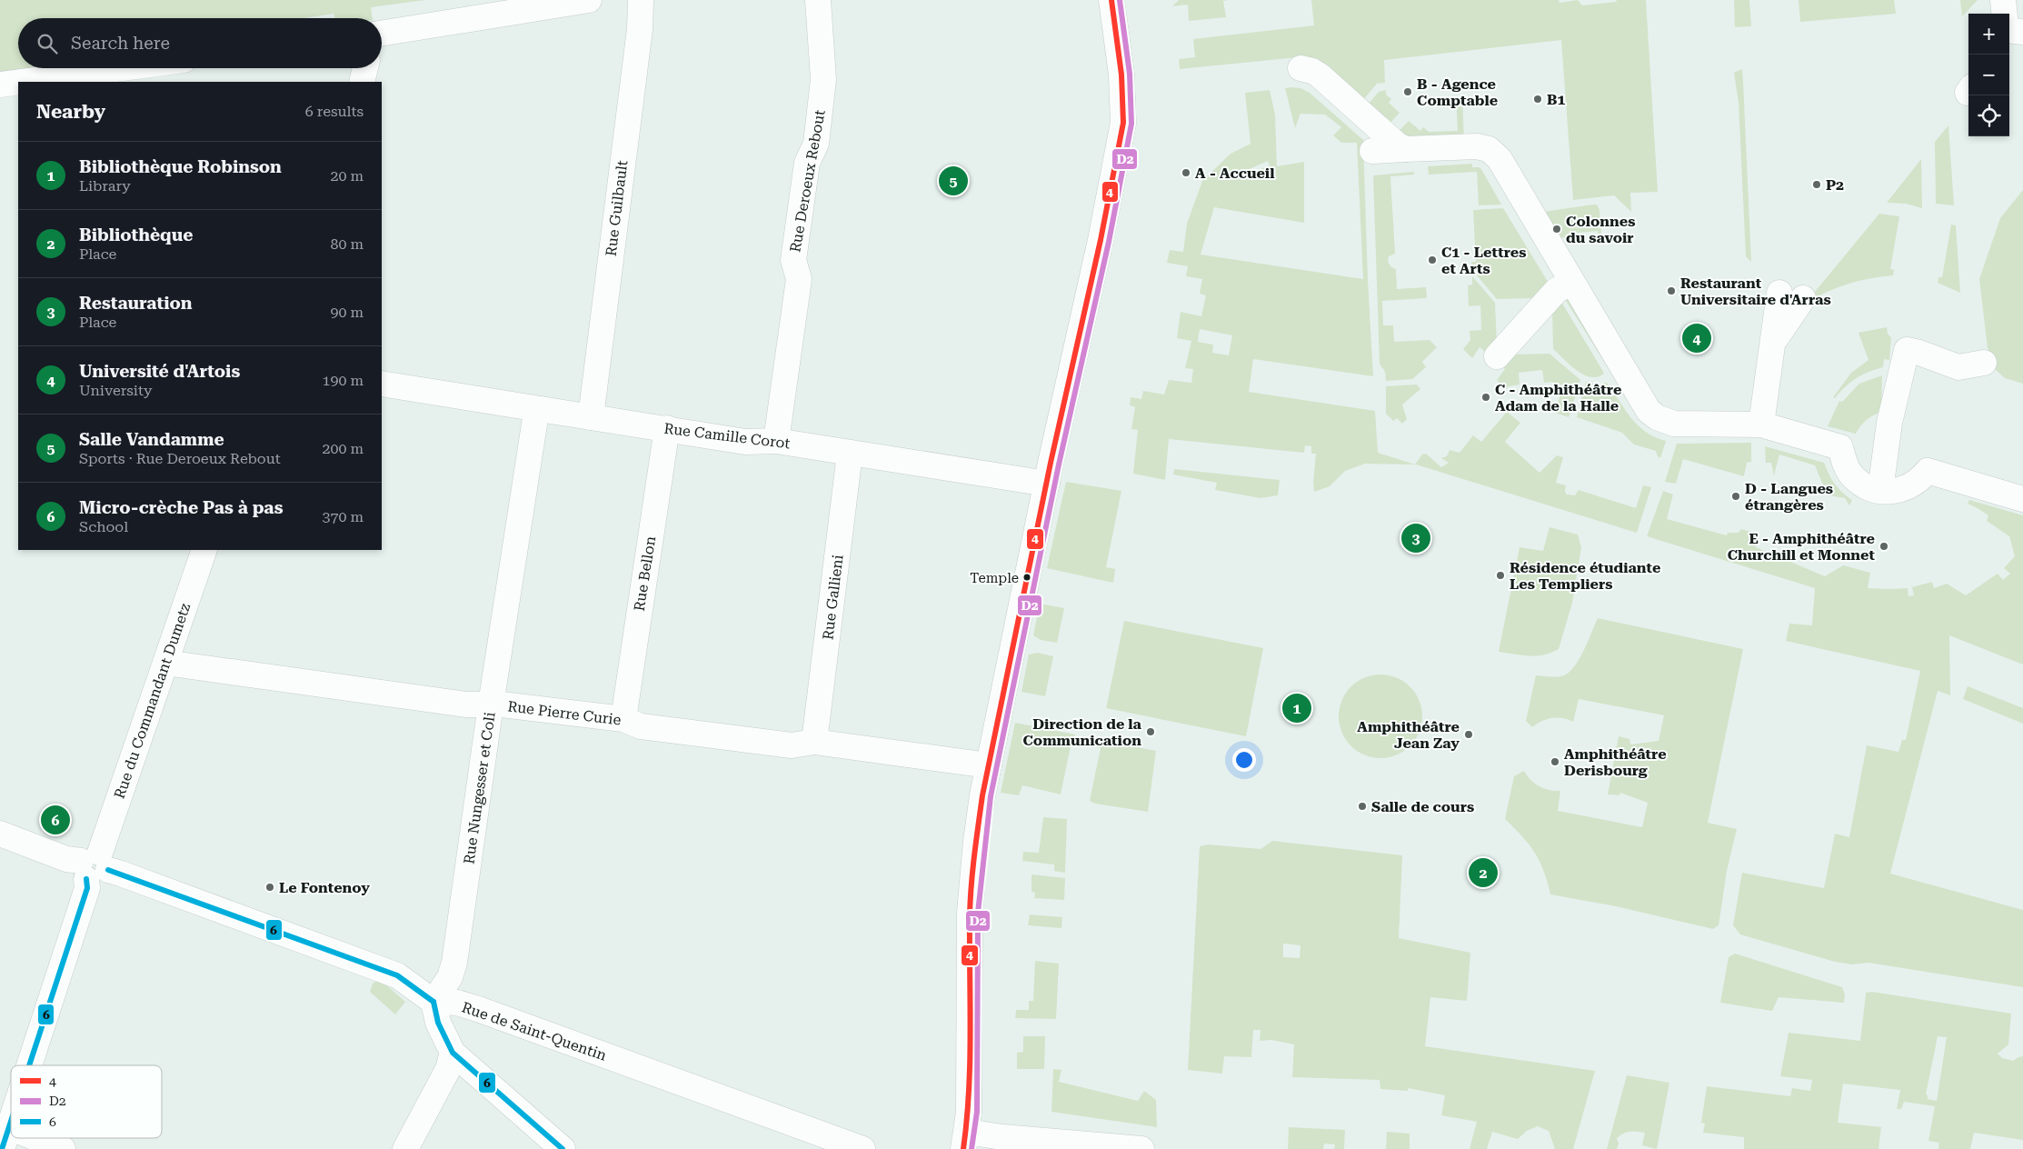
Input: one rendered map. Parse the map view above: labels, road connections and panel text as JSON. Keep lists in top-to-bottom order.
{
  "streets": {
    "street": [
      "Rue Deroeux Rebout",
      "Rue Guilbault",
      "Rue Camille Corot",
      "Rue Bellon",
      "Rue Gallieni",
      "Rue du Commandant Dumetz",
      "Rue Pierre Curie",
      "Rue Nungesser et Coli",
      "Rue de Saint-Quentin"
    ]
  },
  "crossings": [
    ["Rue Deroeux Rebout", "Rue Camille Corot"],
    ["Rue Guilbault", "Rue Camille Corot"],
    ["Rue Camille Corot", "Rue Bellon"],
    ["Rue Camille Corot", "Rue Gallieni"],
    ["Rue Camille Corot", "Rue Nungesser et Coli"],
    ["Rue Bellon", "Rue Pierre Curie"],
    ["Rue Gallieni", "Rue Pierre Curie"],
    ["Rue du Commandant Dumetz", "Rue Pierre Curie"],
    ["Rue Pierre Curie", "Rue Nungesser et Coli"],
    ["Rue Nungesser et Coli", "Rue de Saint-Quentin"]
  ],
  "places": [
    "B - Agence Comptable",
    "B1",
    "A - Accueil",
    "P2",
    "Colonnes du savoir",
    "C1 - Lettres et Arts",
    "Restaurant Universitaire d'Arras",
    "C - Amphithéâtre Adam de la Halle",
    "D - Langues étrangères",
    "E - Amphithéâtre Churchill et Monnet",
    "Résidence étudiante Les Templiers",
    "Temple",
    "Direction de la Communication",
    "Amphithéâtre Jean Zay",
    "Amphithéâtre Derisbourg",
    "Salle de cours",
    "Le Fontenoy"
  ],
  "lines": ["transit line 4", "transit line D2", "transit line 6"],
  "legend": ["4", "D2", "6"],
  "page": {
    "map_buttons": ["+", "−"],
    "search": "Search here",
    "heading": ["Nearby", "6 results"],
    "list": [
      {
        "mark": "1",
        "name": "Bibliothèque Robinson",
        "note": "Library",
        "value": "20 m"
      },
      {
        "mark": "2",
        "name": "Bibliothèque",
        "note": "Place",
        "value": "80 m"
      },
      {
        "mark": "3",
        "name": "Restauration",
        "note": "Place",
        "value": "90 m"
      },
      {
        "mark": "4",
        "name": "Université d'Artois",
        "note": "University",
        "value": "190 m"
      },
      {
        "mark": "5",
        "name": "Salle Vandamme",
        "note": "Sports · Rue Deroeux Rebout",
        "value": "200 m"
      },
      {
        "mark": "6",
        "name": "Micro-crèche Pas à pas",
        "note": "School",
        "value": "370 m"
      }
    ],
    "pins": [
      "5",
      "4",
      "3",
      "1",
      "6",
      "2"
    ]
  }
}
